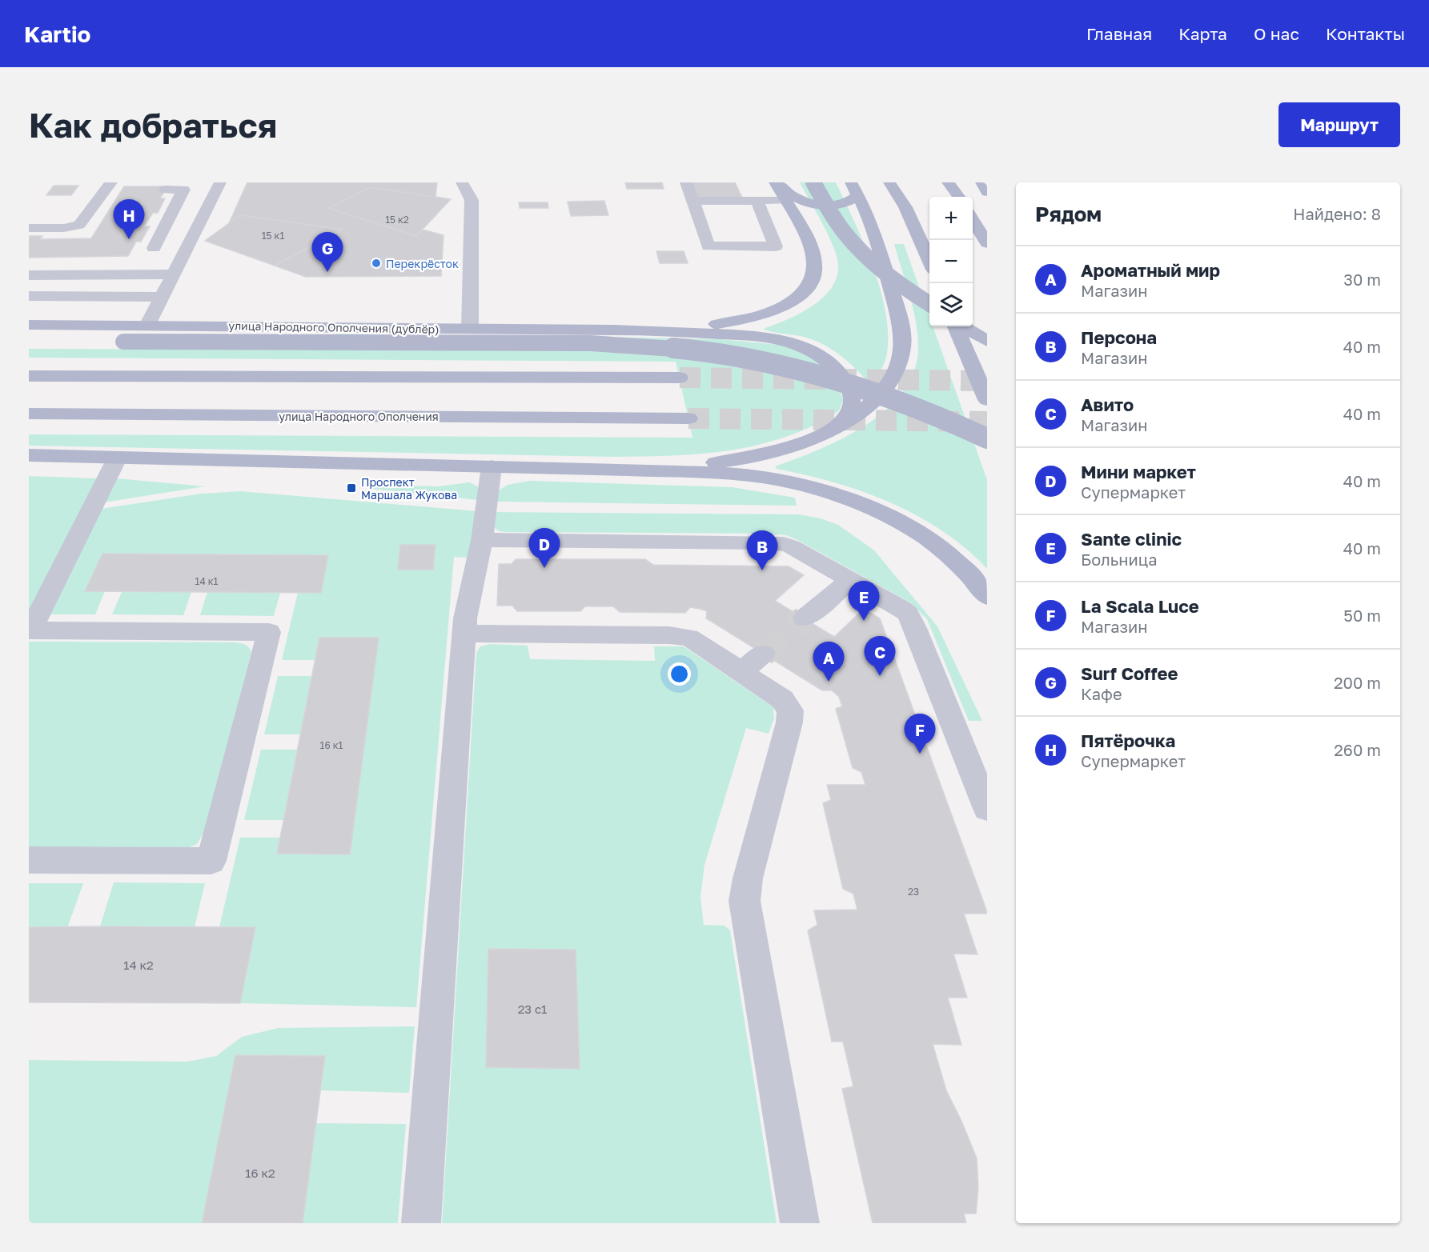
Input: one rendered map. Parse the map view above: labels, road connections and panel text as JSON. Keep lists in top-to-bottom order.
{
  "streets": {
    "main road": ["улица Народного Ополчения (дублёр)", "улица Народного Ополчения"]
  },
  "places": {
    "other": ["Перекрёсток"],
    "transit": ["Проспект Маршала Жукова"]
  },
  "house_numbers": [
    "15 к2",
    "15 к1",
    "14 к1",
    "16 к1",
    "23",
    "14 к2",
    "23 с1",
    "16 к2"
  ],
  "page": {
    "header": "Kartio",
    "nav": [
      "Главная",
      "Карта",
      "О нас",
      "Контакты"
    ],
    "buttons": "Маршрут",
    "title": "Как добраться",
    "heading": ["Рядом", "Найдено: 8"],
    "map_buttons": ["+", "−"],
    "pins": [
      "H",
      "G",
      "D",
      "B",
      "E",
      "C",
      "A",
      "F"
    ],
    "list": [
      {
        "mark": "A",
        "name": "Ароматный мир",
        "note": "Магазин",
        "value": "30 m"
      },
      {
        "mark": "B",
        "name": "Персона",
        "note": "Магазин",
        "value": "40 m"
      },
      {
        "mark": "C",
        "name": "Авито",
        "note": "Магазин",
        "value": "40 m"
      },
      {
        "mark": "D",
        "name": "Мини маркет",
        "note": "Супермаркет",
        "value": "40 m"
      },
      {
        "mark": "E",
        "name": "Sante clinic",
        "note": "Больница",
        "value": "40 m"
      },
      {
        "mark": "F",
        "name": "La Scala Luce",
        "note": "Магазин",
        "value": "50 m"
      },
      {
        "mark": "G",
        "name": "Surf Coffee",
        "note": "Кафе",
        "value": "200 m"
      },
      {
        "mark": "H",
        "name": "Пятёрочка",
        "note": "Супермаркет",
        "value": "260 m"
      }
    ]
  }
}
